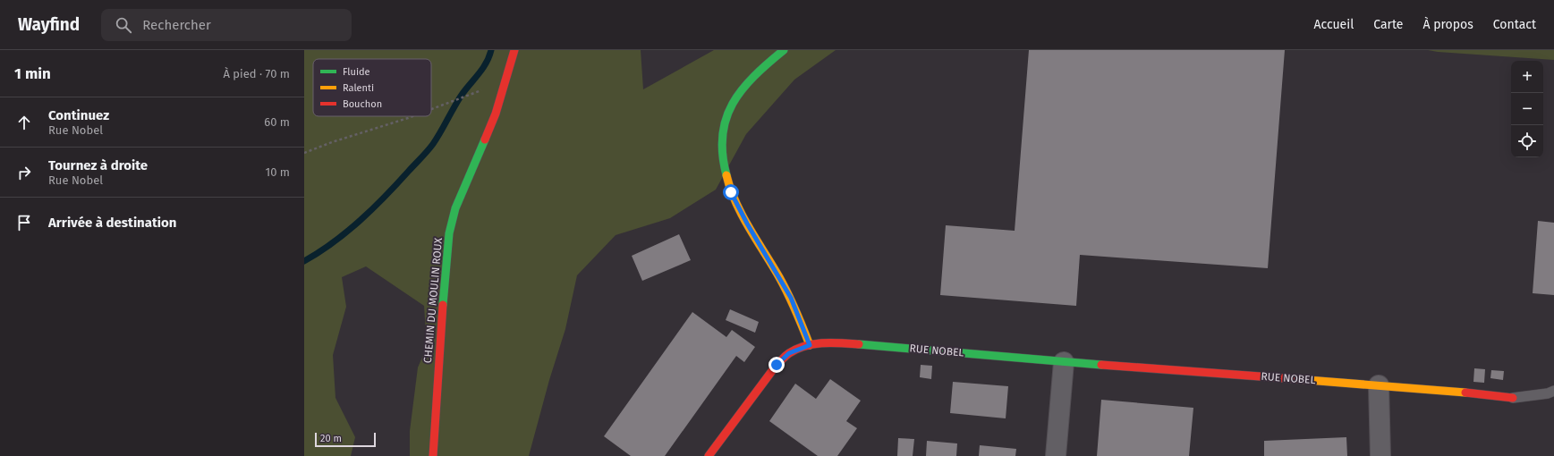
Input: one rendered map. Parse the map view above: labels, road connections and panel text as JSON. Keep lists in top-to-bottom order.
{
  "streets": {
    "street": ["CHEMIN DU MOULIN ROUX", "RUE NOBEL"]
  },
  "legend": ["Fluide", "Ralenti", "Bouchon"],
  "scale_bar": "20 m",
  "page": {
    "header": "Wayfind",
    "search": "Rechercher",
    "nav": [
      "Accueil",
      "Carte",
      "À propos",
      "Contact"
    ],
    "heading": ["1 min", "À pied · 70 m"],
    "map_buttons": ["+", "−"],
    "list": [
      ["Continuez", "Rue Nobel", "60 m"],
      ["Tournez à droite", "Rue Nobel", "10 m"],
      "Arrivée à destination"
    ],
    "scale": "20 m"
  }
}
